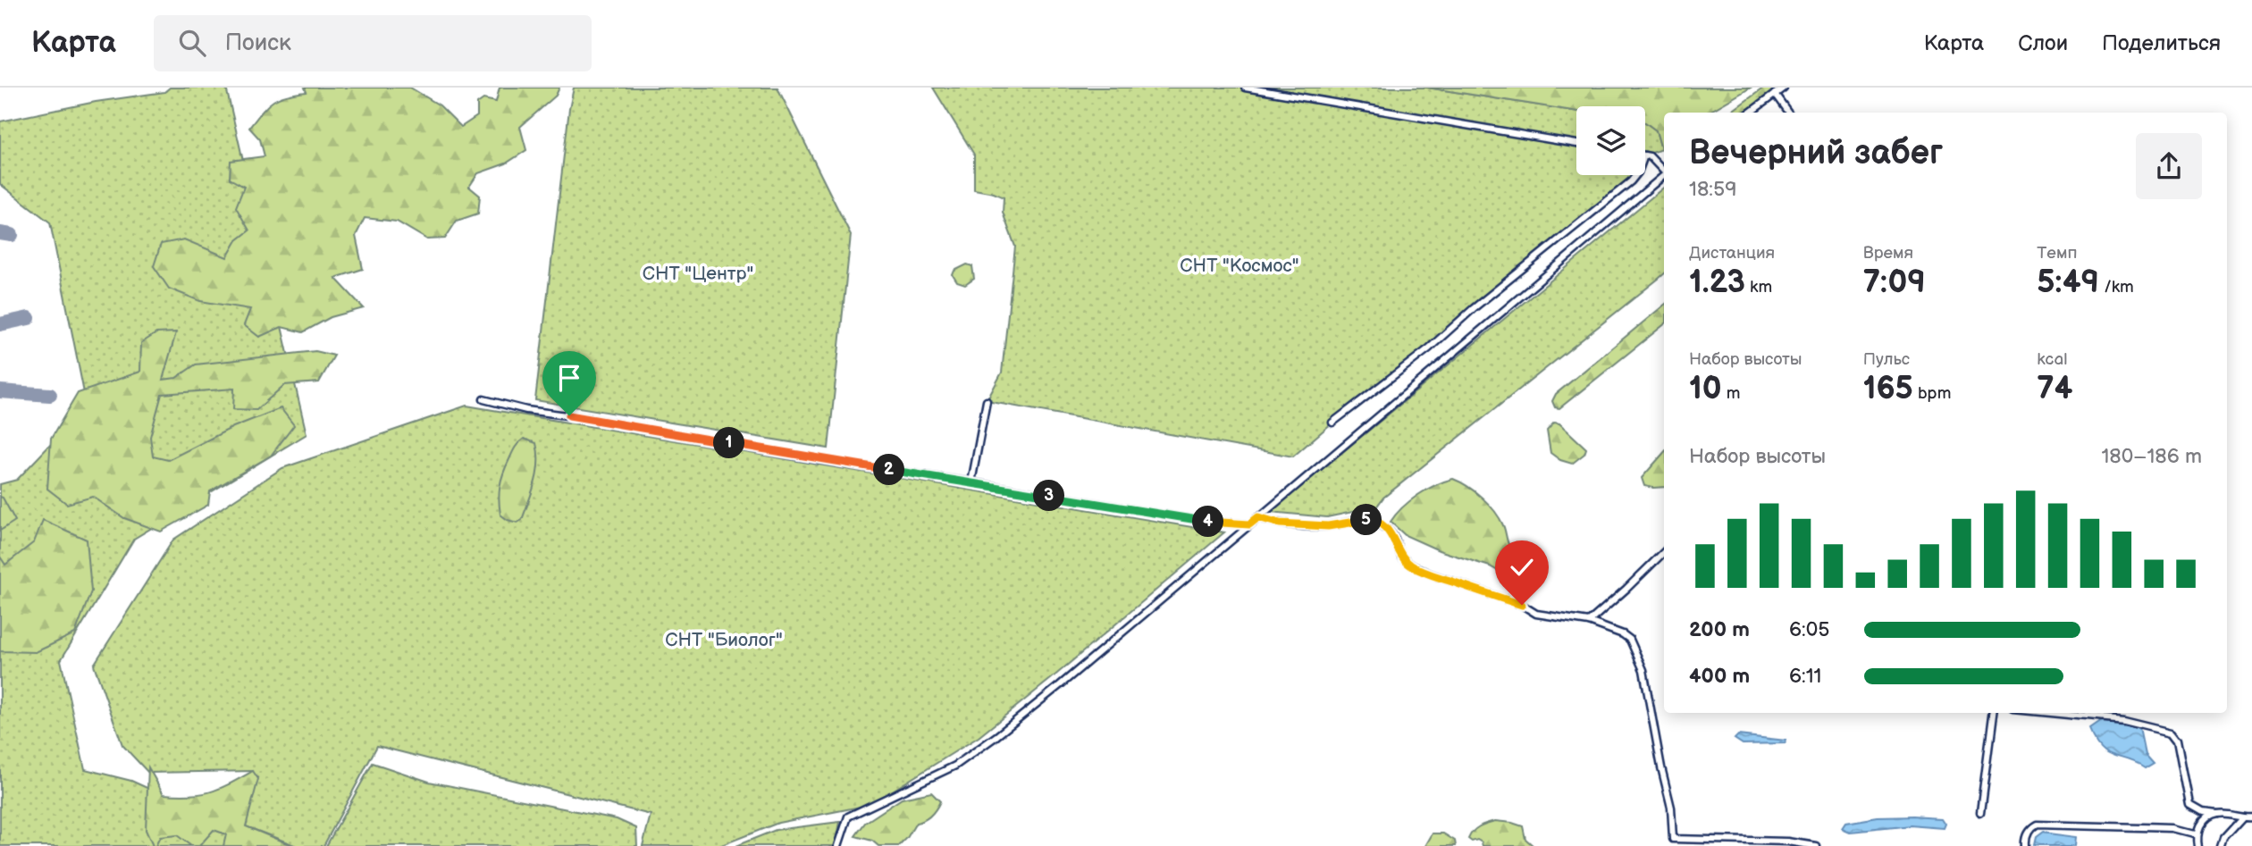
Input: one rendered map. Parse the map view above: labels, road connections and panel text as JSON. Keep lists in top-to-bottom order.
{
  "parks": ["СНТ \"Космос\"", "СНТ \"Центр\"", "СНТ \"Биолог\""],
  "page": {
    "header": "Карта",
    "search": "Поиск",
    "nav": ["Карта", "Слои", "Поделиться"],
    "heading": ["Вечерний забег", "18:59"],
    "stats": [
      ["Дистанция", "1.23 km"],
      ["Время", "7:09"],
      ["Темп", "5:49 /km"],
      ["Набор высоты", "10 m"],
      ["Пульс", "165 bpm"],
      ["kcal", "74"]
    ],
    "pins": [
      "1",
      "2",
      "3",
      "5",
      "4"
    ],
    "chart": ["Набор высоты", "180–186 m"],
    "list": [
      {
        "name": "200 m",
        "note": "6:05"
      },
      {
        "name": "400 m",
        "note": "6:11"
      }
    ]
  }
}
